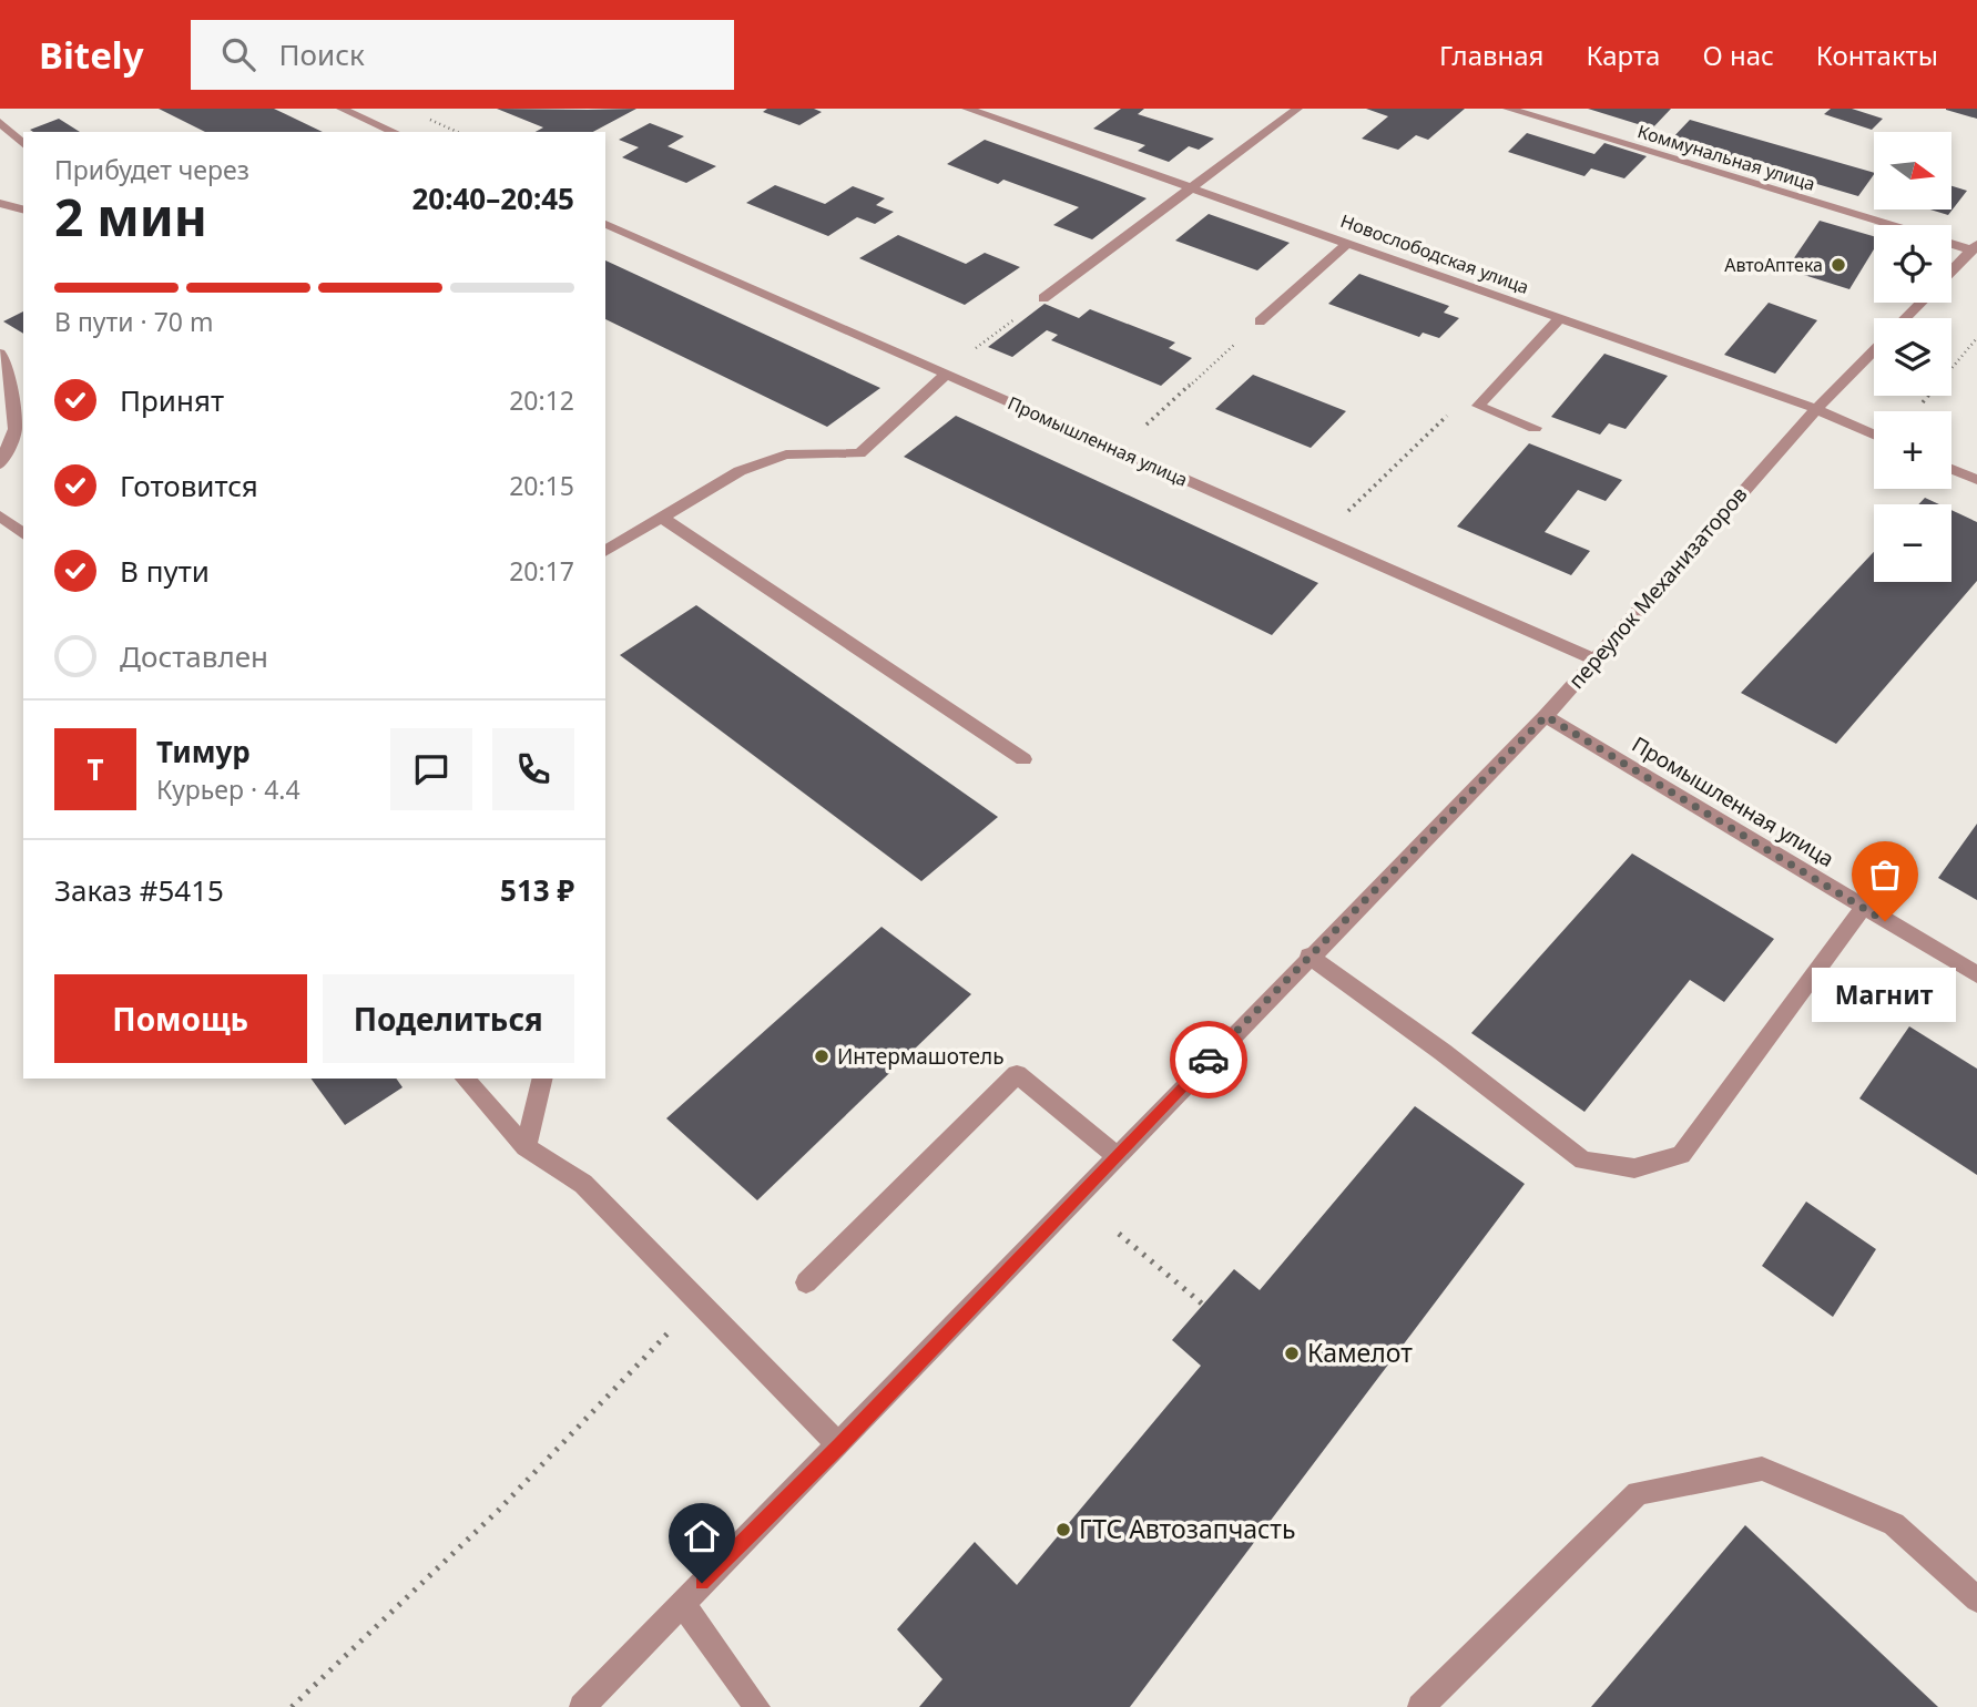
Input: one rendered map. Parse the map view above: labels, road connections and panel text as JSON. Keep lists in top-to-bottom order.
{
  "streets": {
    "street": [
      "Коммунальная улица",
      "Новослободская улица",
      "Промышленная улица",
      "переулок Механизаторов"
    ]
  },
  "crossings": [
    ["Новослободская улица", "переулок Механизаторов"],
    ["Промышленная улица", "переулок Механизаторов"]
  ],
  "places": [
    "АвтоАптека",
    "Магнит",
    "Интермашотель",
    "Камелот",
    "ГТС Автозапчасть"
  ],
  "north": "right",
  "page": {
    "header": "Bitely",
    "search": "Поиск",
    "nav": [
      "Главная",
      "Карта",
      "О нас",
      "Контакты"
    ],
    "map_buttons": ["+", "−"],
    "heading": ["2 мин", "Прибудет через", "20:40–20:45"],
    "panel": [
      "Тимур",
      "Курьер · 4.4",
      "Заказ #5415",
      "513 ₽"
    ],
    "bar": "В пути · 70 m",
    "list": [
      ["Принят", "20:12"],
      ["Готовится", "20:15"],
      ["В пути", "20:17"],
      "Доставлен"
    ],
    "round": "Т",
    "buttons": ["Помощь", "Поделиться"],
    "bubble": "Магнит"
  }
}
